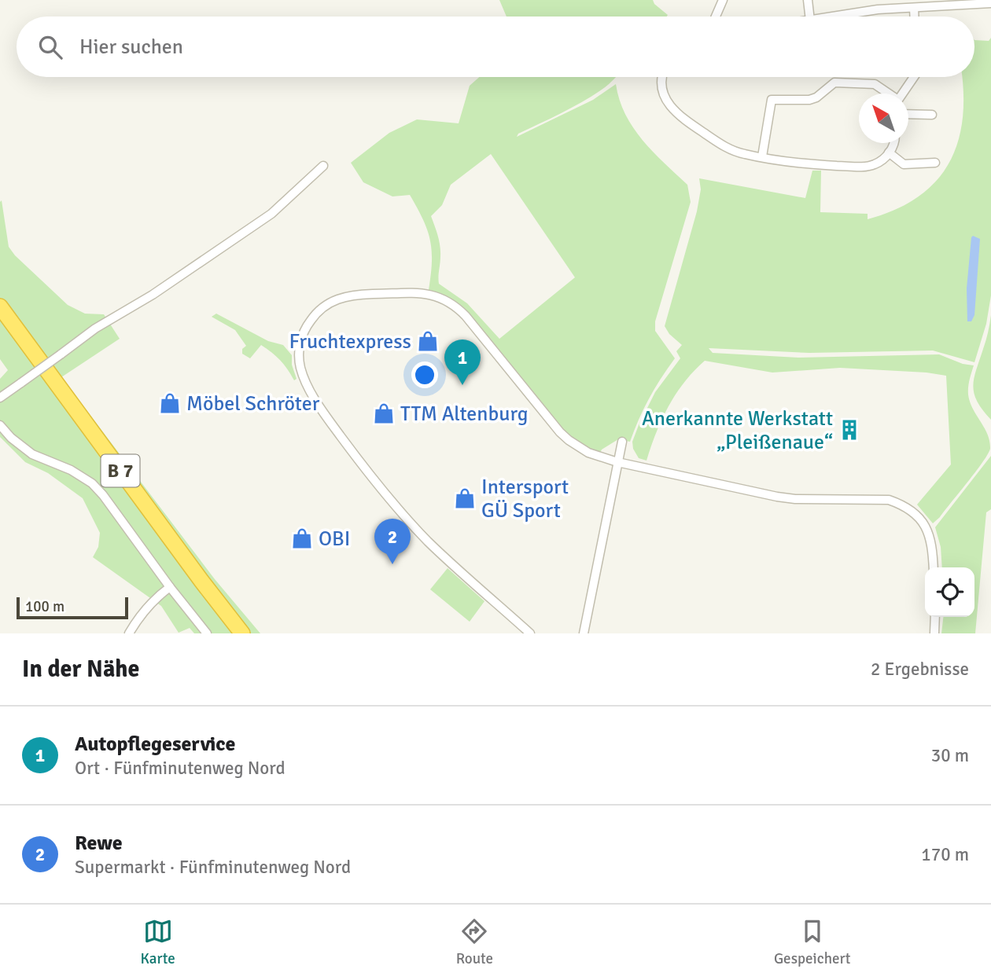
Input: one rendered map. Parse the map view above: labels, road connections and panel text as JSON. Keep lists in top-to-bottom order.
{
  "streets": {
    "highway": ["B 7"]
  },
  "places": {
    "shop": [
      "Fruchtexpress",
      "Möbel Schröter",
      "TTM Altenburg",
      "Intersport GÜ Sport",
      "OBI"
    ],
    "building": ["Anerkannte Werkstatt „Pleißenaue“"]
  },
  "scale_bar": "100 m",
  "north": "top left",
  "page": {
    "search": "Hier suchen",
    "pins": ["1", "2"],
    "scale": "100 m",
    "heading": ["In der Nähe", "2 Ergebnisse"],
    "list": [
      {
        "mark": "1",
        "name": "Autopflegeservice",
        "note": "Ort · Fünfminutenweg Nord",
        "value": "30 m"
      },
      {
        "mark": "2",
        "name": "Rewe",
        "note": "Supermarkt · Fünfminutenweg Nord",
        "value": "170 m"
      }
    ],
    "nav": ["Karte", "Route", "Gespeichert"]
  }
}
